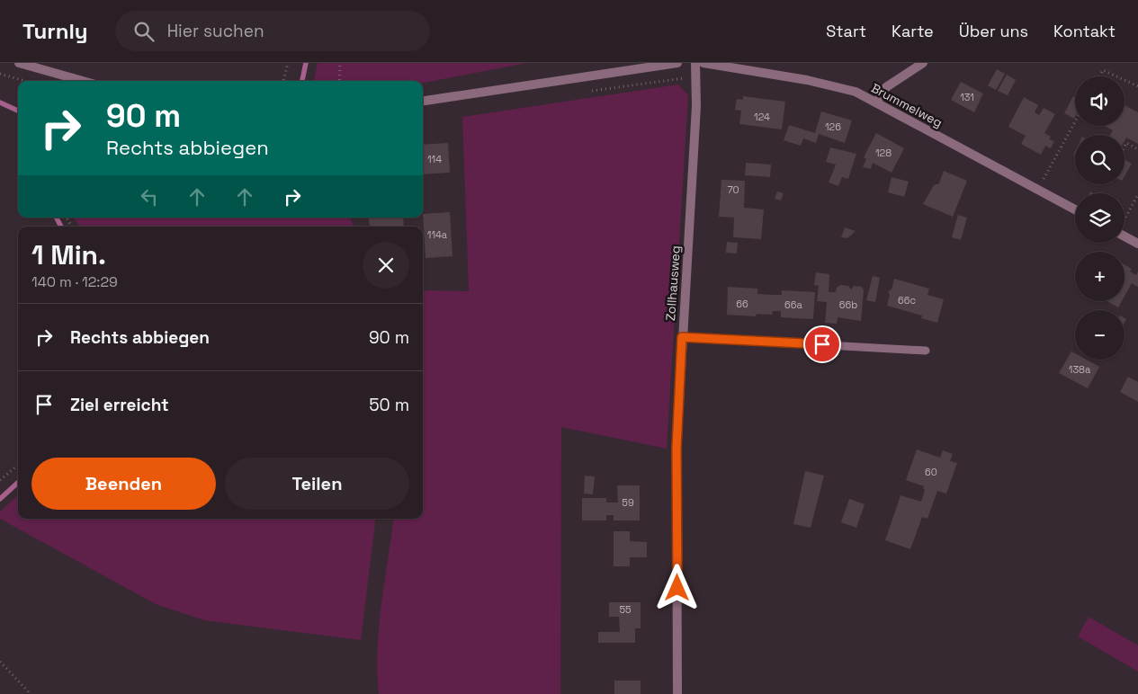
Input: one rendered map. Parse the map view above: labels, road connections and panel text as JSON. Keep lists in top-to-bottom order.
{
  "streets": {
    "street": ["Brummelweg", "Zollhausweg"]
  },
  "house_numbers": [
    "131",
    "124",
    "126",
    "128",
    "114",
    "70",
    "114a",
    "66c",
    "66",
    "66a",
    "66b",
    "138a",
    "60",
    "59",
    "55"
  ],
  "page": {
    "header": "Turnly",
    "search": "Hier suchen",
    "nav": [
      "Start",
      "Karte",
      "Über uns",
      "Kontakt"
    ],
    "map_buttons": ["+", "−"],
    "turn": ["90 m", "Rechts abbiegen"],
    "heading": ["1 Min.", "140 m · 12:29"],
    "list": [
      {
        "name": "Rechts abbiegen",
        "value": "90 m"
      },
      {
        "name": "Ziel erreicht",
        "value": "50 m"
      }
    ],
    "buttons": ["Beenden", "Teilen"]
  }
}
